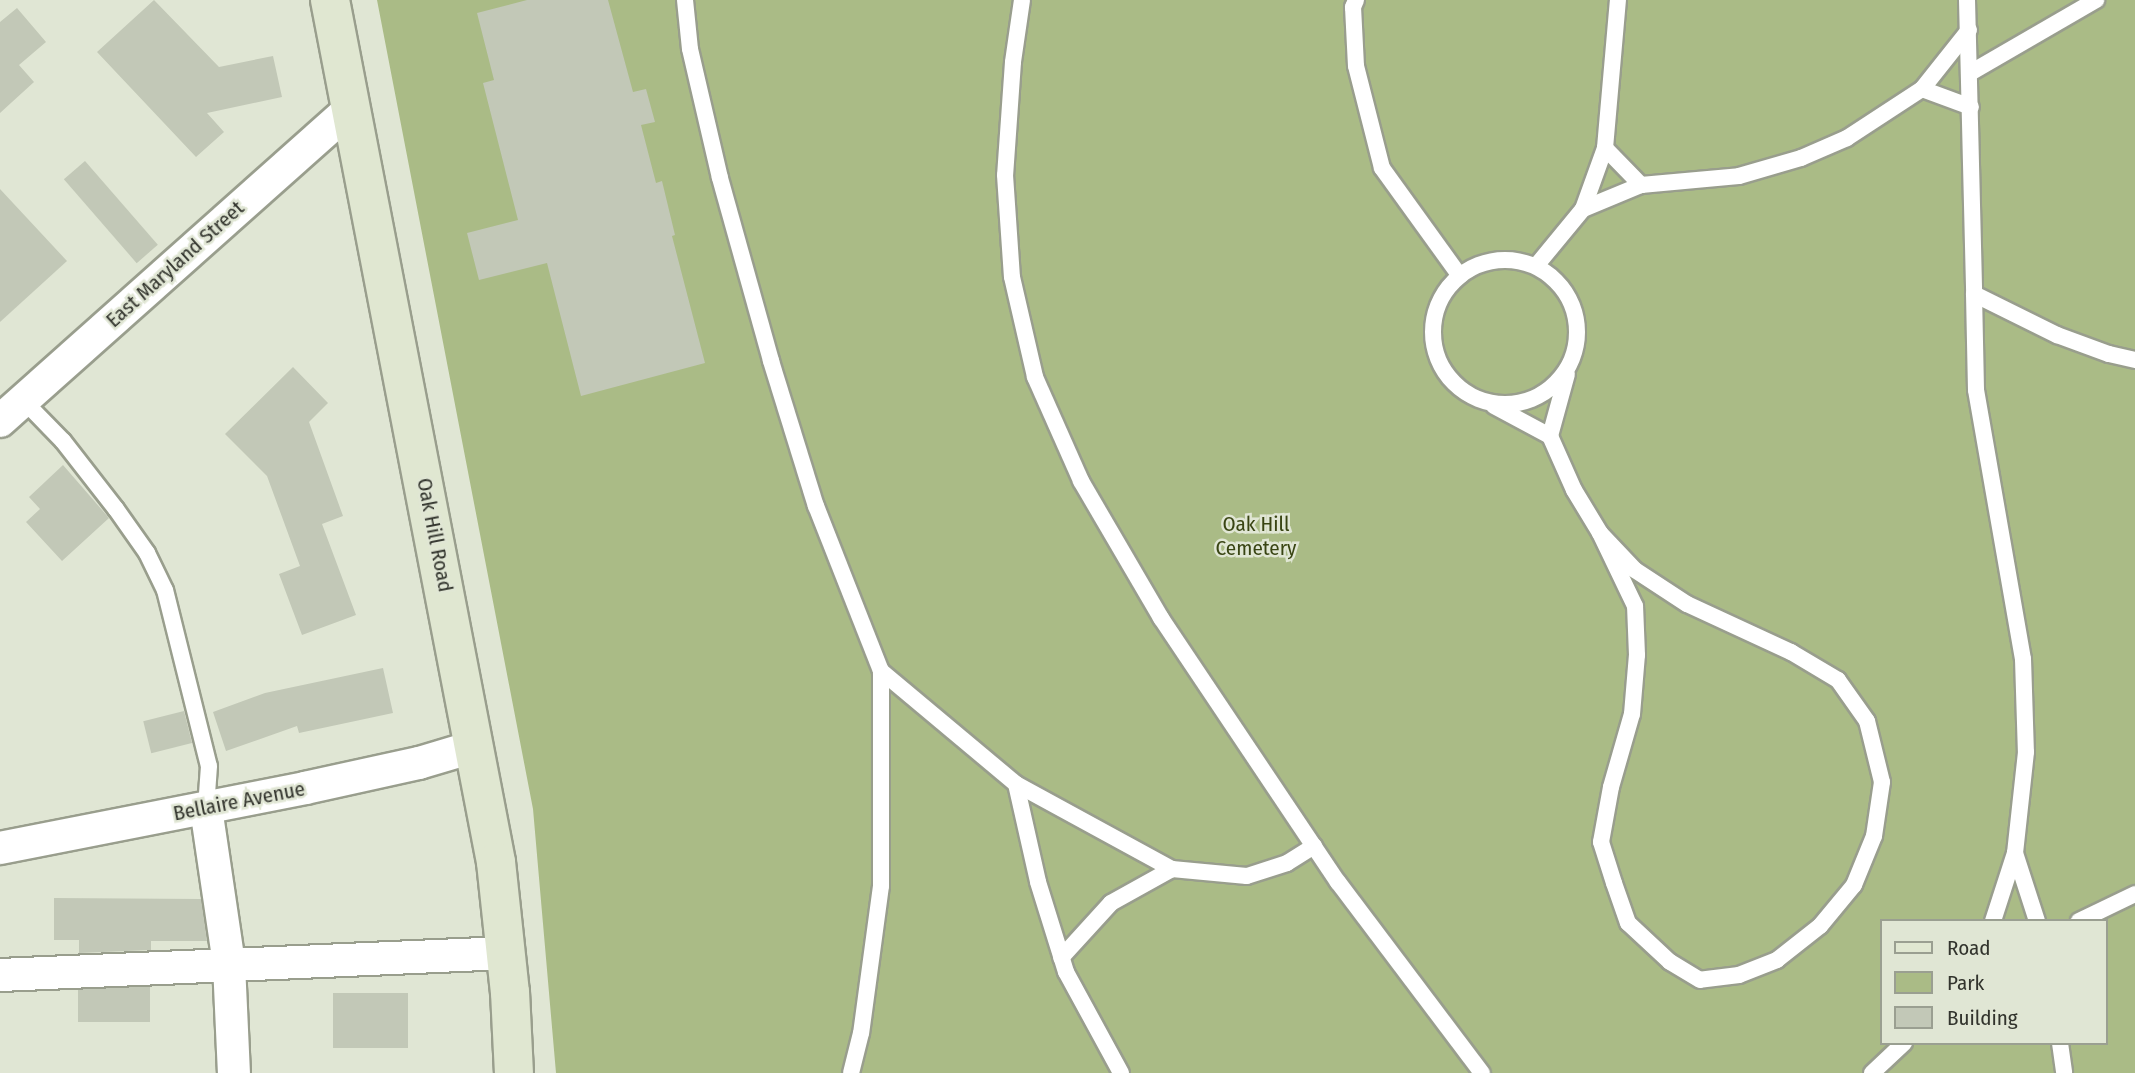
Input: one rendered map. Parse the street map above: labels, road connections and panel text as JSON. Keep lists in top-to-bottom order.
{
  "streets": {
    "main road": ["Oak Hill Road"],
    "street": ["East Maryland Street", "Bellaire Avenue"]
  },
  "crossings": [
    ["East Maryland Street", "Oak Hill Road"],
    ["Oak Hill Road", "Bellaire Avenue"]
  ],
  "parks": ["Oak Hill Cemetery"],
  "legend": ["Road", "Park", "Building"]
}
